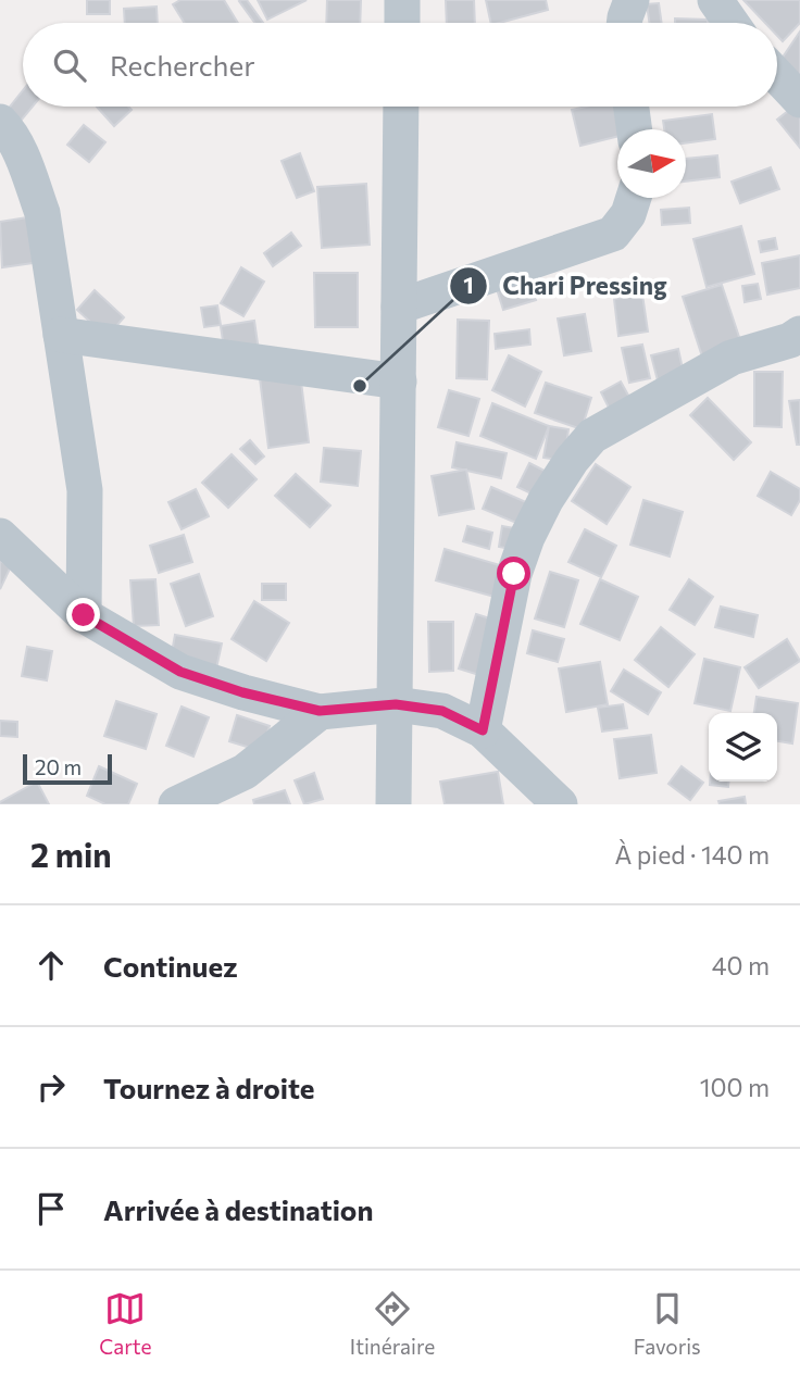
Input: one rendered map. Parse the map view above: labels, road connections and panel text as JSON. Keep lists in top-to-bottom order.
{
  "places": ["Chari Pressing"],
  "scale_bar": "20 m",
  "north": "right",
  "page": {
    "search": "Rechercher",
    "scale": "20 m",
    "heading": ["2 min", "À pied · 140 m"],
    "list": [
      ["Continuez", "40 m"],
      ["Tournez à droite", "100 m"],
      "Arrivée à destination"
    ],
    "nav": ["Carte", "Itinéraire", "Favoris"]
  }
}
